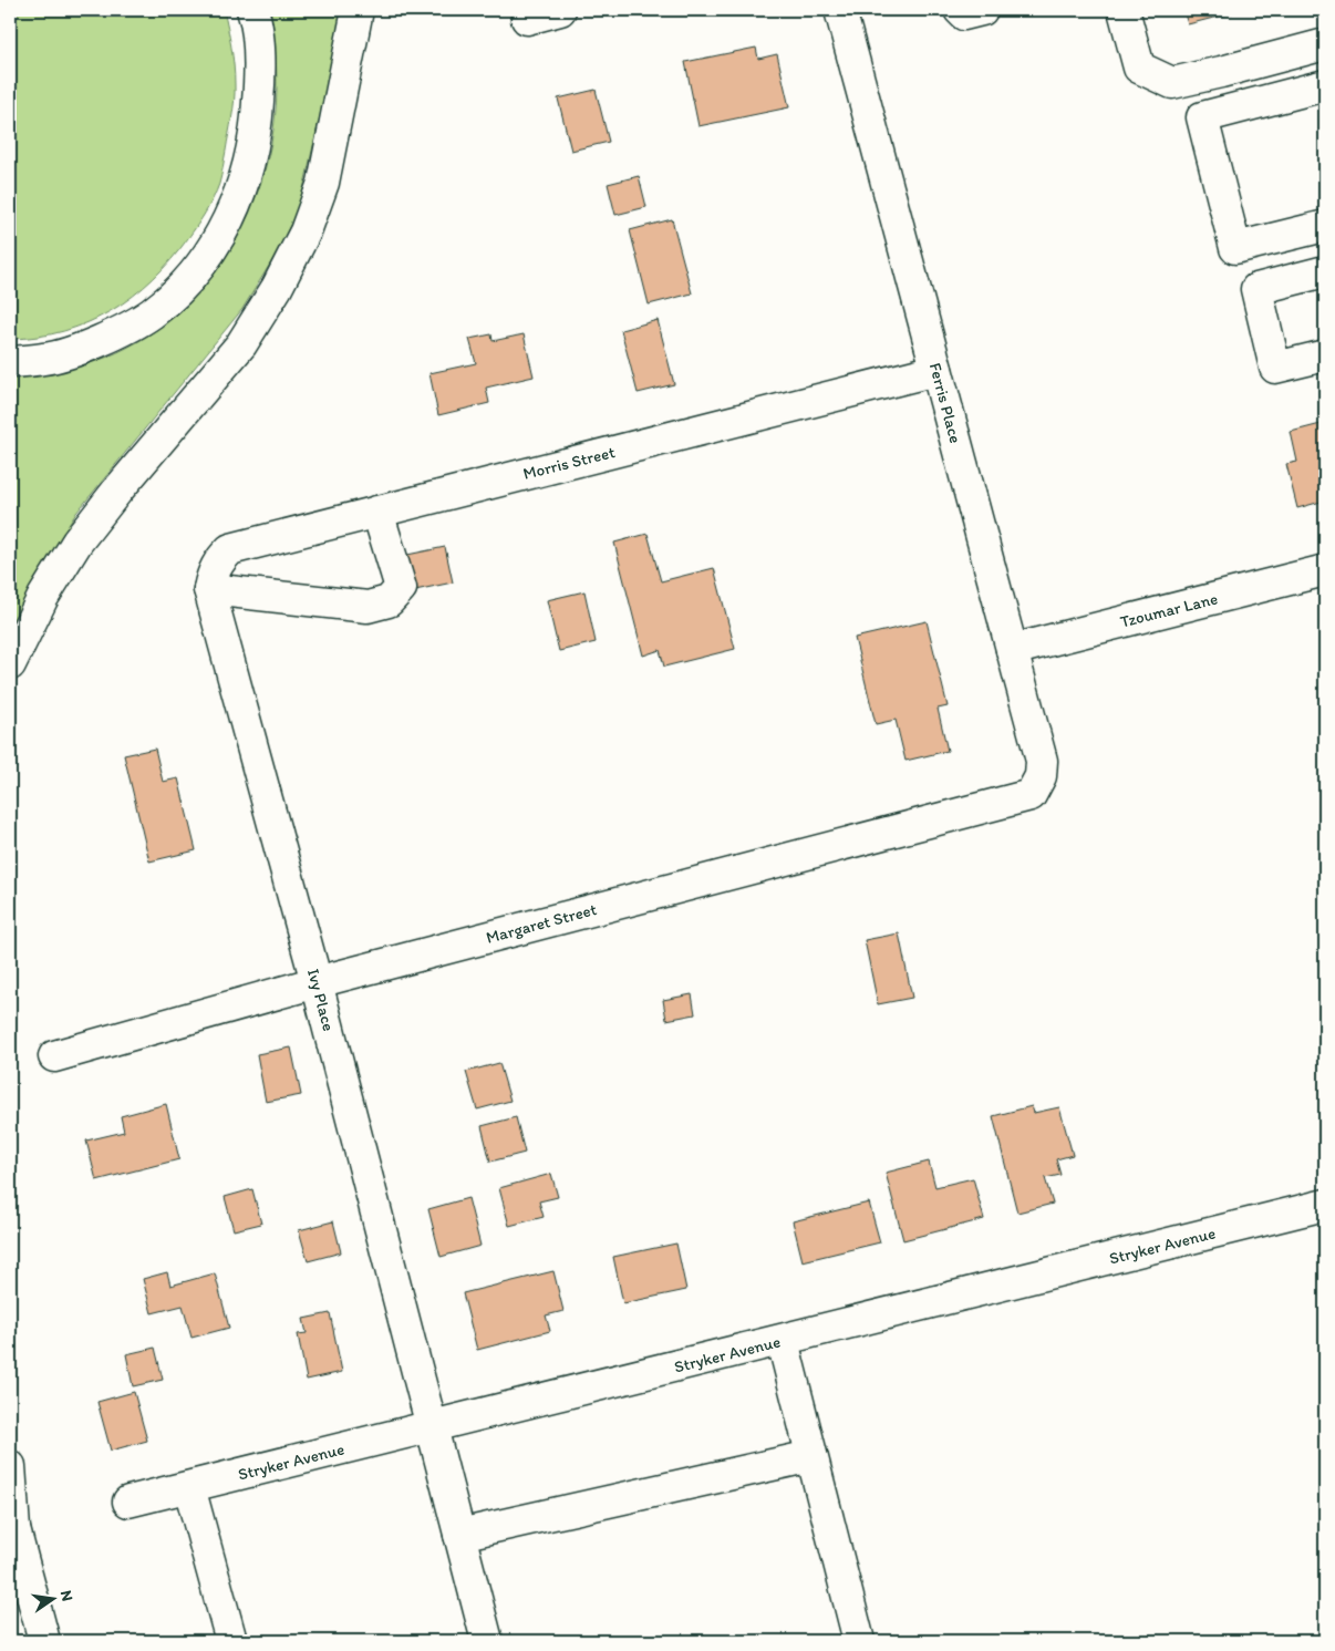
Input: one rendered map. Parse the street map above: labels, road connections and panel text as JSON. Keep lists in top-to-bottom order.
{
  "streets": {
    "main road": [
      "Ferris Place",
      "Morris Street",
      "Tzoumar Lane",
      "Margaret Street",
      "Ivy Place",
      "Stryker Avenue"
    ]
  },
  "crossings": [
    ["Ferris Place", "Morris Street"],
    ["Ferris Place", "Tzoumar Lane"],
    ["Ferris Place", "Margaret Street"],
    ["Morris Street", "Ivy Place"],
    ["Margaret Street", "Ivy Place"],
    ["Ivy Place", "Stryker Avenue"]
  ],
  "north": "right"
}
